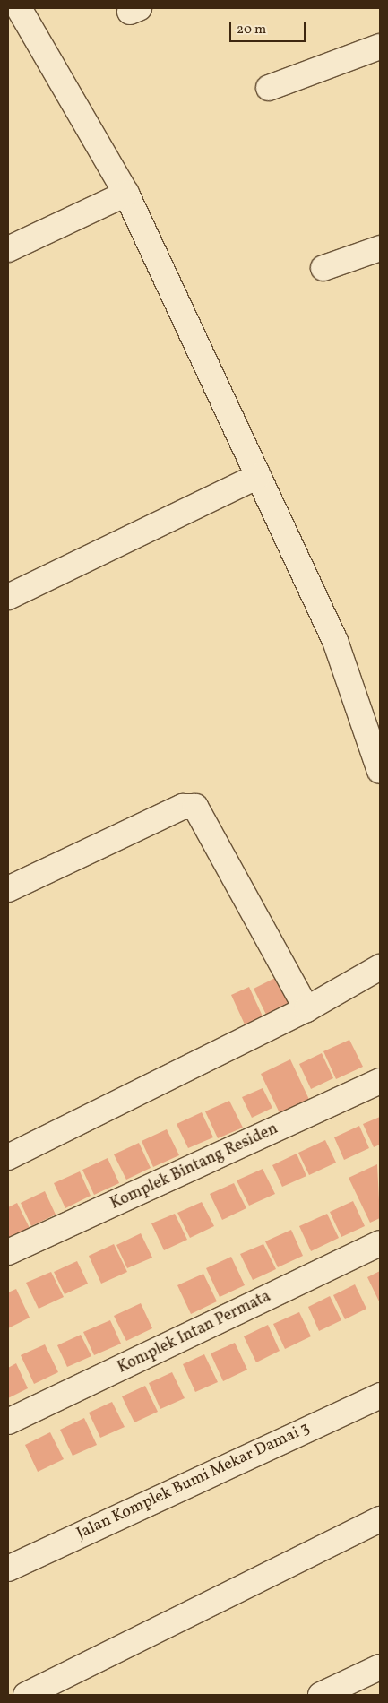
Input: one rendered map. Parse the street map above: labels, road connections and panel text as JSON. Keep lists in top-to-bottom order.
{
  "streets": {
    "street": ["Komplek Bintang Residen", "Komplek Intan Permata", "Jalan Komplek Bumi Mekar Damai 3"]
  },
  "scale_bar": "20 m"
}
